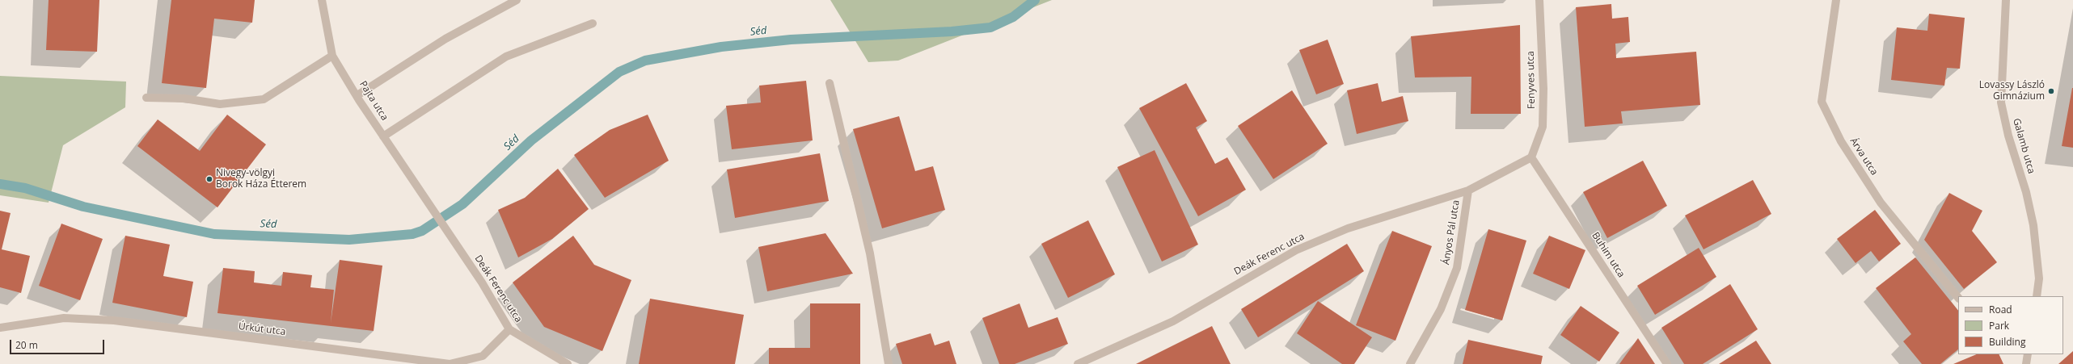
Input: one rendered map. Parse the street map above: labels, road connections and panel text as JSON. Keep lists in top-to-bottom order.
{
  "streets": {
    "street": [
      "Fenyves utca",
      "Pajta utca",
      "Galamb utca",
      "Árva utca",
      "Ányos Pál utca",
      "Deák Ferenc utca",
      "Buhim utca",
      "Úrkút utca"
    ]
  },
  "crossings": [
    ["Fenyves utca", "Deák Ferenc utca"],
    ["Fenyves utca", "Buhim utca"],
    ["Pajta utca", "Deák Ferenc utca"],
    ["Ányos Pál utca", "Deák Ferenc utca"],
    ["Deák Ferenc utca", "Buhim utca"],
    ["Deák Ferenc utca", "Úrkút utca"]
  ],
  "water": ["Séd"],
  "places": ["Lovassy László Gimnázium", "Nivegy-völgyi Borok Háza Étterem"],
  "legend": ["Road", "Park", "Building"],
  "scale_bar": "20 m"
}
